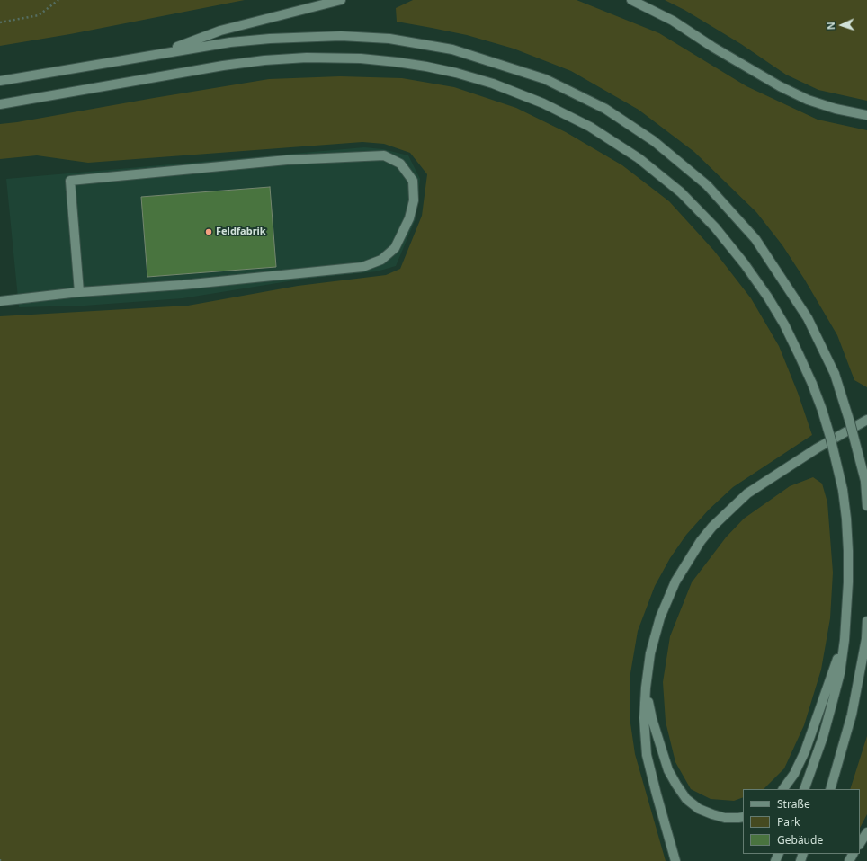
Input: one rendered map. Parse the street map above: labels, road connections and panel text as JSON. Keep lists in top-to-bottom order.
{
  "places": ["Feldfabrik"],
  "legend": ["Straße", "Park", "Gebäude"],
  "north": "left"
}
